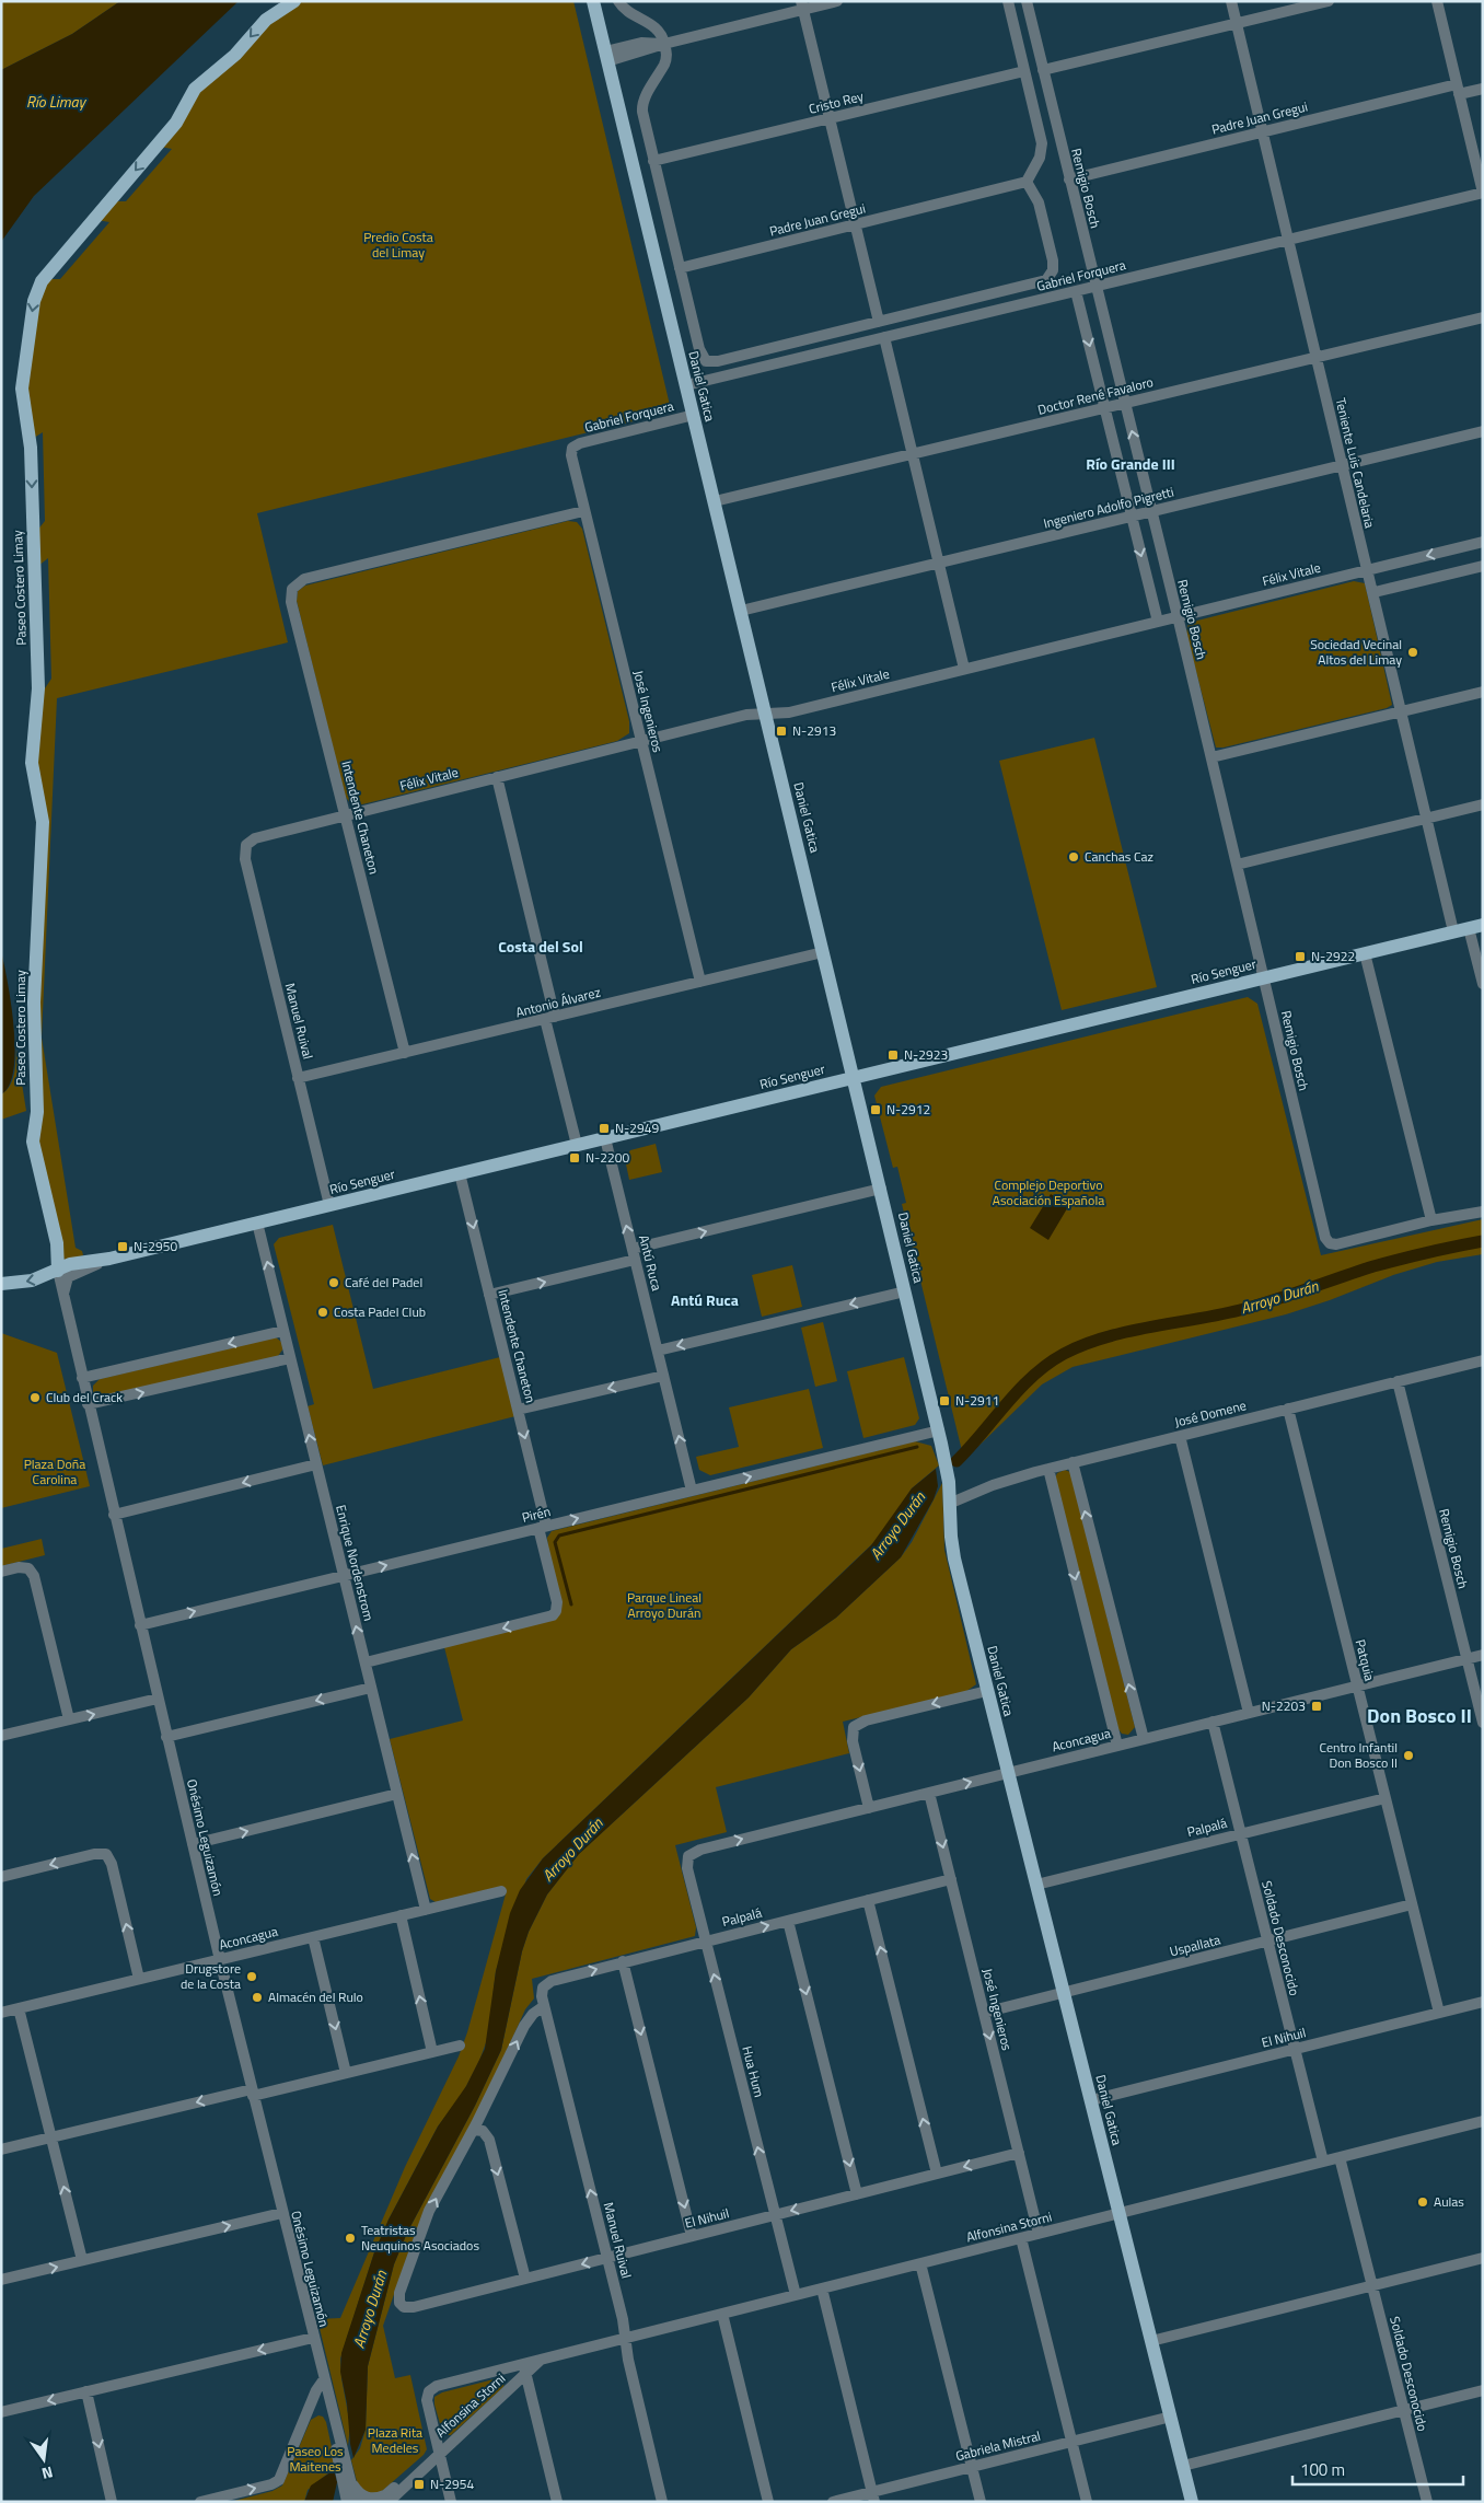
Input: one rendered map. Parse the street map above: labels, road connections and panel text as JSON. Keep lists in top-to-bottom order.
{
  "streets": {
    "main road": ["Daniel Gatica", "Paseo Costero Limay", "Río Senguer"],
    "street": [
      "Cristo Rey",
      "Padre Juan Gregui",
      "Remigio Bosch",
      "Gabriel Forquera",
      "Doctor René Favaloro",
      "Teniente Luis Candelaria",
      "Ingeniero Adolfo Pigretti",
      "Félix Vitale",
      "José Ingenieros",
      "Intendente Chaneton",
      "Antonio Álvarez",
      "Manuel Ruival",
      "Antú Ruca",
      "José Domene",
      "Pirén",
      "Enrique Nordenstrom",
      "Patquia",
      "Aconcagua",
      "Palpalá",
      "Onésimo Leguizamón",
      "Soldado Desconocido",
      "Uspallata",
      "El Nihuil",
      "Hua Hum",
      "Alfonsina Storni",
      "Gabriela Mistral"
    ]
  },
  "crossings": [
    ["Cristo Rey", "Daniel Gatica"],
    ["Padre Juan Gregui", "Remigio Bosch"],
    ["Padre Juan Gregui", "Gabriel Forquera"],
    ["Padre Juan Gregui", "Daniel Gatica"],
    ["Padre Juan Gregui", "Teniente Luis Candelaria"],
    ["Remigio Bosch", "Gabriel Forquera"],
    ["Remigio Bosch", "Doctor René Favaloro"],
    ["Remigio Bosch", "Ingeniero Adolfo Pigretti"],
    ["Remigio Bosch", "Félix Vitale"],
    ["Remigio Bosch", "Río Senguer"],
    ["Remigio Bosch", "José Domene"],
    ["Remigio Bosch", "Aconcagua"],
    ["Gabriel Forquera", "Daniel Gatica"],
    ["Gabriel Forquera", "Teniente Luis Candelaria"],
    ["Gabriel Forquera", "José Ingenieros"],
    ["Daniel Gatica", "Doctor René Favaloro"],
    ["Daniel Gatica", "Ingeniero Adolfo Pigretti"],
    ["Daniel Gatica", "Félix Vitale"],
    ["Daniel Gatica", "Río Senguer"],
    ["Daniel Gatica", "Antonio Álvarez"],
    ["Daniel Gatica", "José Domene"],
    ["Daniel Gatica", "Pirén"],
    ["Daniel Gatica", "Aconcagua"],
    ["Daniel Gatica", "Palpalá"],
    ["Daniel Gatica", "Uspallata"],
    ["Daniel Gatica", "El Nihuil"],
    ["Daniel Gatica", "Alfonsina Storni"],
    ["Daniel Gatica", "Gabriela Mistral"],
    ["Doctor René Favaloro", "Teniente Luis Candelaria"],
    ["Teniente Luis Candelaria", "Ingeniero Adolfo Pigretti"],
    ["Teniente Luis Candelaria", "Félix Vitale"],
    ["Teniente Luis Candelaria", "Río Senguer"],
    ["Félix Vitale", "José Ingenieros"],
    ["Félix Vitale", "Intendente Chaneton"],
    ["Félix Vitale", "Manuel Ruival"],
    ["Paseo Costero Limay", "Río Senguer"],
    ["Paseo Costero Limay", "Onésimo Leguizamón"],
    ["José Ingenieros", "Intendente Chaneton"],
    ["José Ingenieros", "Antonio Álvarez"],
    ["José Ingenieros", "Aconcagua"],
    ["José Ingenieros", "Palpalá"],
    ["José Ingenieros", "Uspallata"],
    ["José Ingenieros", "El Nihuil"],
    ["José Ingenieros", "Alfonsina Storni"],
    ["Intendente Chaneton", "Río Senguer"],
    ["Intendente Chaneton", "Antonio Álvarez"],
    ["Intendente Chaneton", "Pirén"],
    ["Intendente Chaneton", "Enrique Nordenstrom"],
    ["Río Senguer", "Manuel Ruival"],
    ["Río Senguer", "Antú Ruca"],
    ["Río Senguer", "Enrique Nordenstrom"],
    ["Río Senguer", "Onésimo Leguizamón"],
    ["Antonio Álvarez", "Manuel Ruival"],
    ["Manuel Ruival", "Palpalá"],
    ["Manuel Ruival", "El Nihuil"],
    ["Manuel Ruival", "Alfonsina Storni"],
    ["Antú Ruca", "Pirén"],
    ["José Domene", "Patquia"],
    ["Pirén", "Enrique Nordenstrom"],
    ["Pirén", "Onésimo Leguizamón"],
    ["Enrique Nordenstrom", "Aconcagua"],
    ["Patquia", "Aconcagua"],
    ["Patquia", "Palpalá"],
    ["Patquia", "Uspallata"],
    ["Patquia", "El Nihuil"],
    ["Aconcagua", "Onésimo Leguizamón"],
    ["Aconcagua", "Soldado Desconocido"],
    ["Aconcagua", "Hua Hum"],
    ["Palpalá", "Soldado Desconocido"],
    ["Palpalá", "Hua Hum"],
    ["Soldado Desconocido", "Uspallata"],
    ["Soldado Desconocido", "El Nihuil"],
    ["Soldado Desconocido", "Alfonsina Storni"],
    ["El Nihuil", "Hua Hum"],
    ["Hua Hum", "Alfonsina Storni"]
  ],
  "one_way": [
    "Paseo Costero Limay",
    "Antú Ruca",
    "Pirén",
    "Enrique Nordenstrom"
  ],
  "districts": [
    "Río Grande III",
    "Costa del Sol",
    "Antú Ruca",
    "Don Bosco II"
  ],
  "water": ["Río Limay", "Arroyo Durán"],
  "parks": [
    "Predio Costa del Limay",
    "Complejo Deportivo Asociación Española",
    "Plaza Doña Carolina",
    "Parque Lineal Arroyo Durán",
    "Plaza Rita Medeles",
    "Paseo Los Maitenes"
  ],
  "places": {
    "other": [
      "Sociedad Vecinal Altos del Limay",
      "Canchas Caz",
      "Café del Padel",
      "Costa Padel Club",
      "Club del Crack",
      "Centro Infantil Don Bosco II",
      "Drugstore de la Costa",
      "Almacén del Rulo",
      "Aulas",
      "Teatristas Neuquinos Asociados"
    ],
    "transit": [
      "N-2913",
      "N-2922",
      "N-2923",
      "N-2912",
      "N-2949",
      "N-2200",
      "N-2950",
      "N-2911",
      "N-2203",
      "N-2954"
    ]
  },
  "scale_bar": "100 m",
  "north": "bottom"
}
